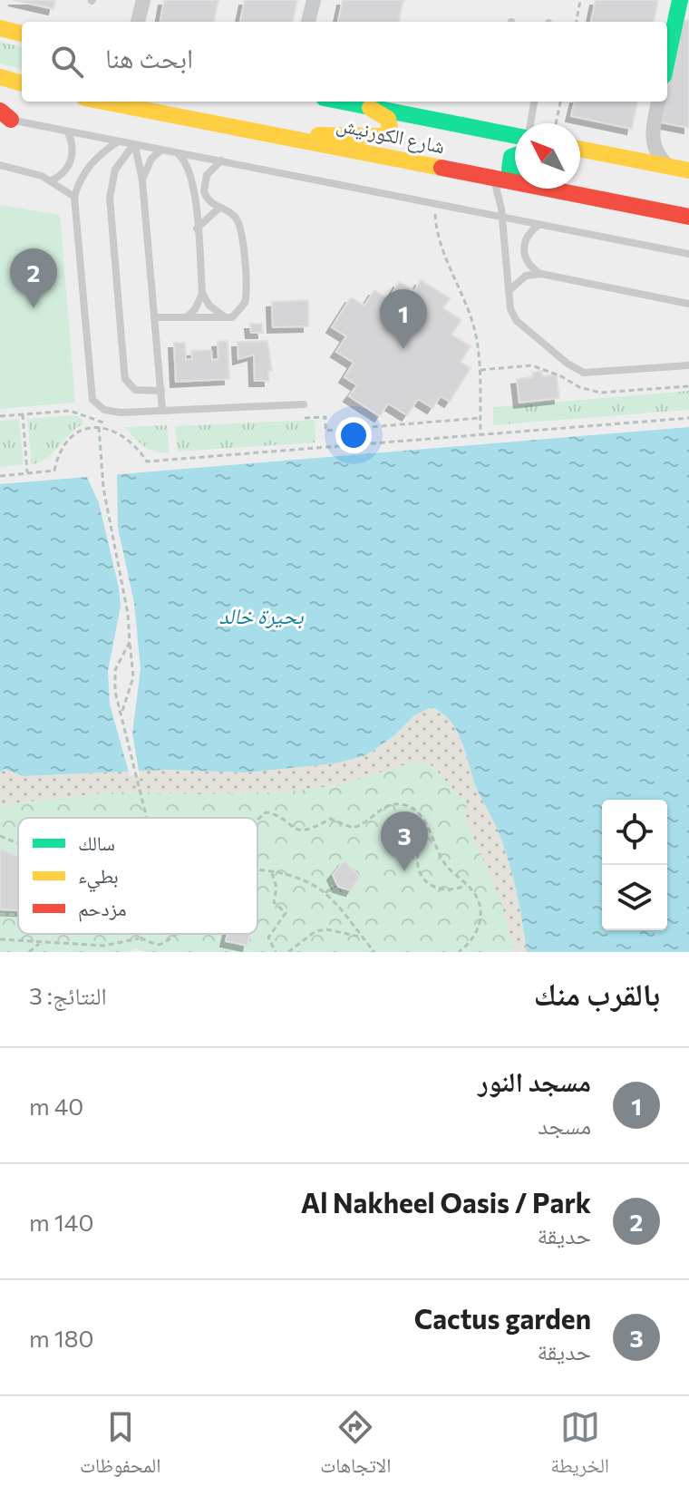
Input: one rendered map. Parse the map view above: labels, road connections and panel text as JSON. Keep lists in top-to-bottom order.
{
  "streets": {
    "main road": ["شارع الكورنيش"]
  },
  "water": ["بحيرة خالد"],
  "legend": ["سالك", "بطيء", "مزدحم"],
  "north": "top left",
  "page": {
    "search": "ابحث هنا",
    "pins": ["2", "1", "3"],
    "heading": ["بالقرب منك", "النتائج: 3"],
    "list": [
      {
        "mark": "1",
        "name": "مسجد النور",
        "note": "مسجد",
        "value": "40 m"
      },
      {
        "mark": "2",
        "name": "Al Nakheel Oasis / Park",
        "note": "حديقة",
        "value": "140 m"
      },
      {
        "mark": "3",
        "name": "Cactus garden",
        "note": "حديقة",
        "value": "180 m"
      }
    ],
    "nav": ["الخريطة", "الاتجاهات", "المحفوظات"]
  }
}
